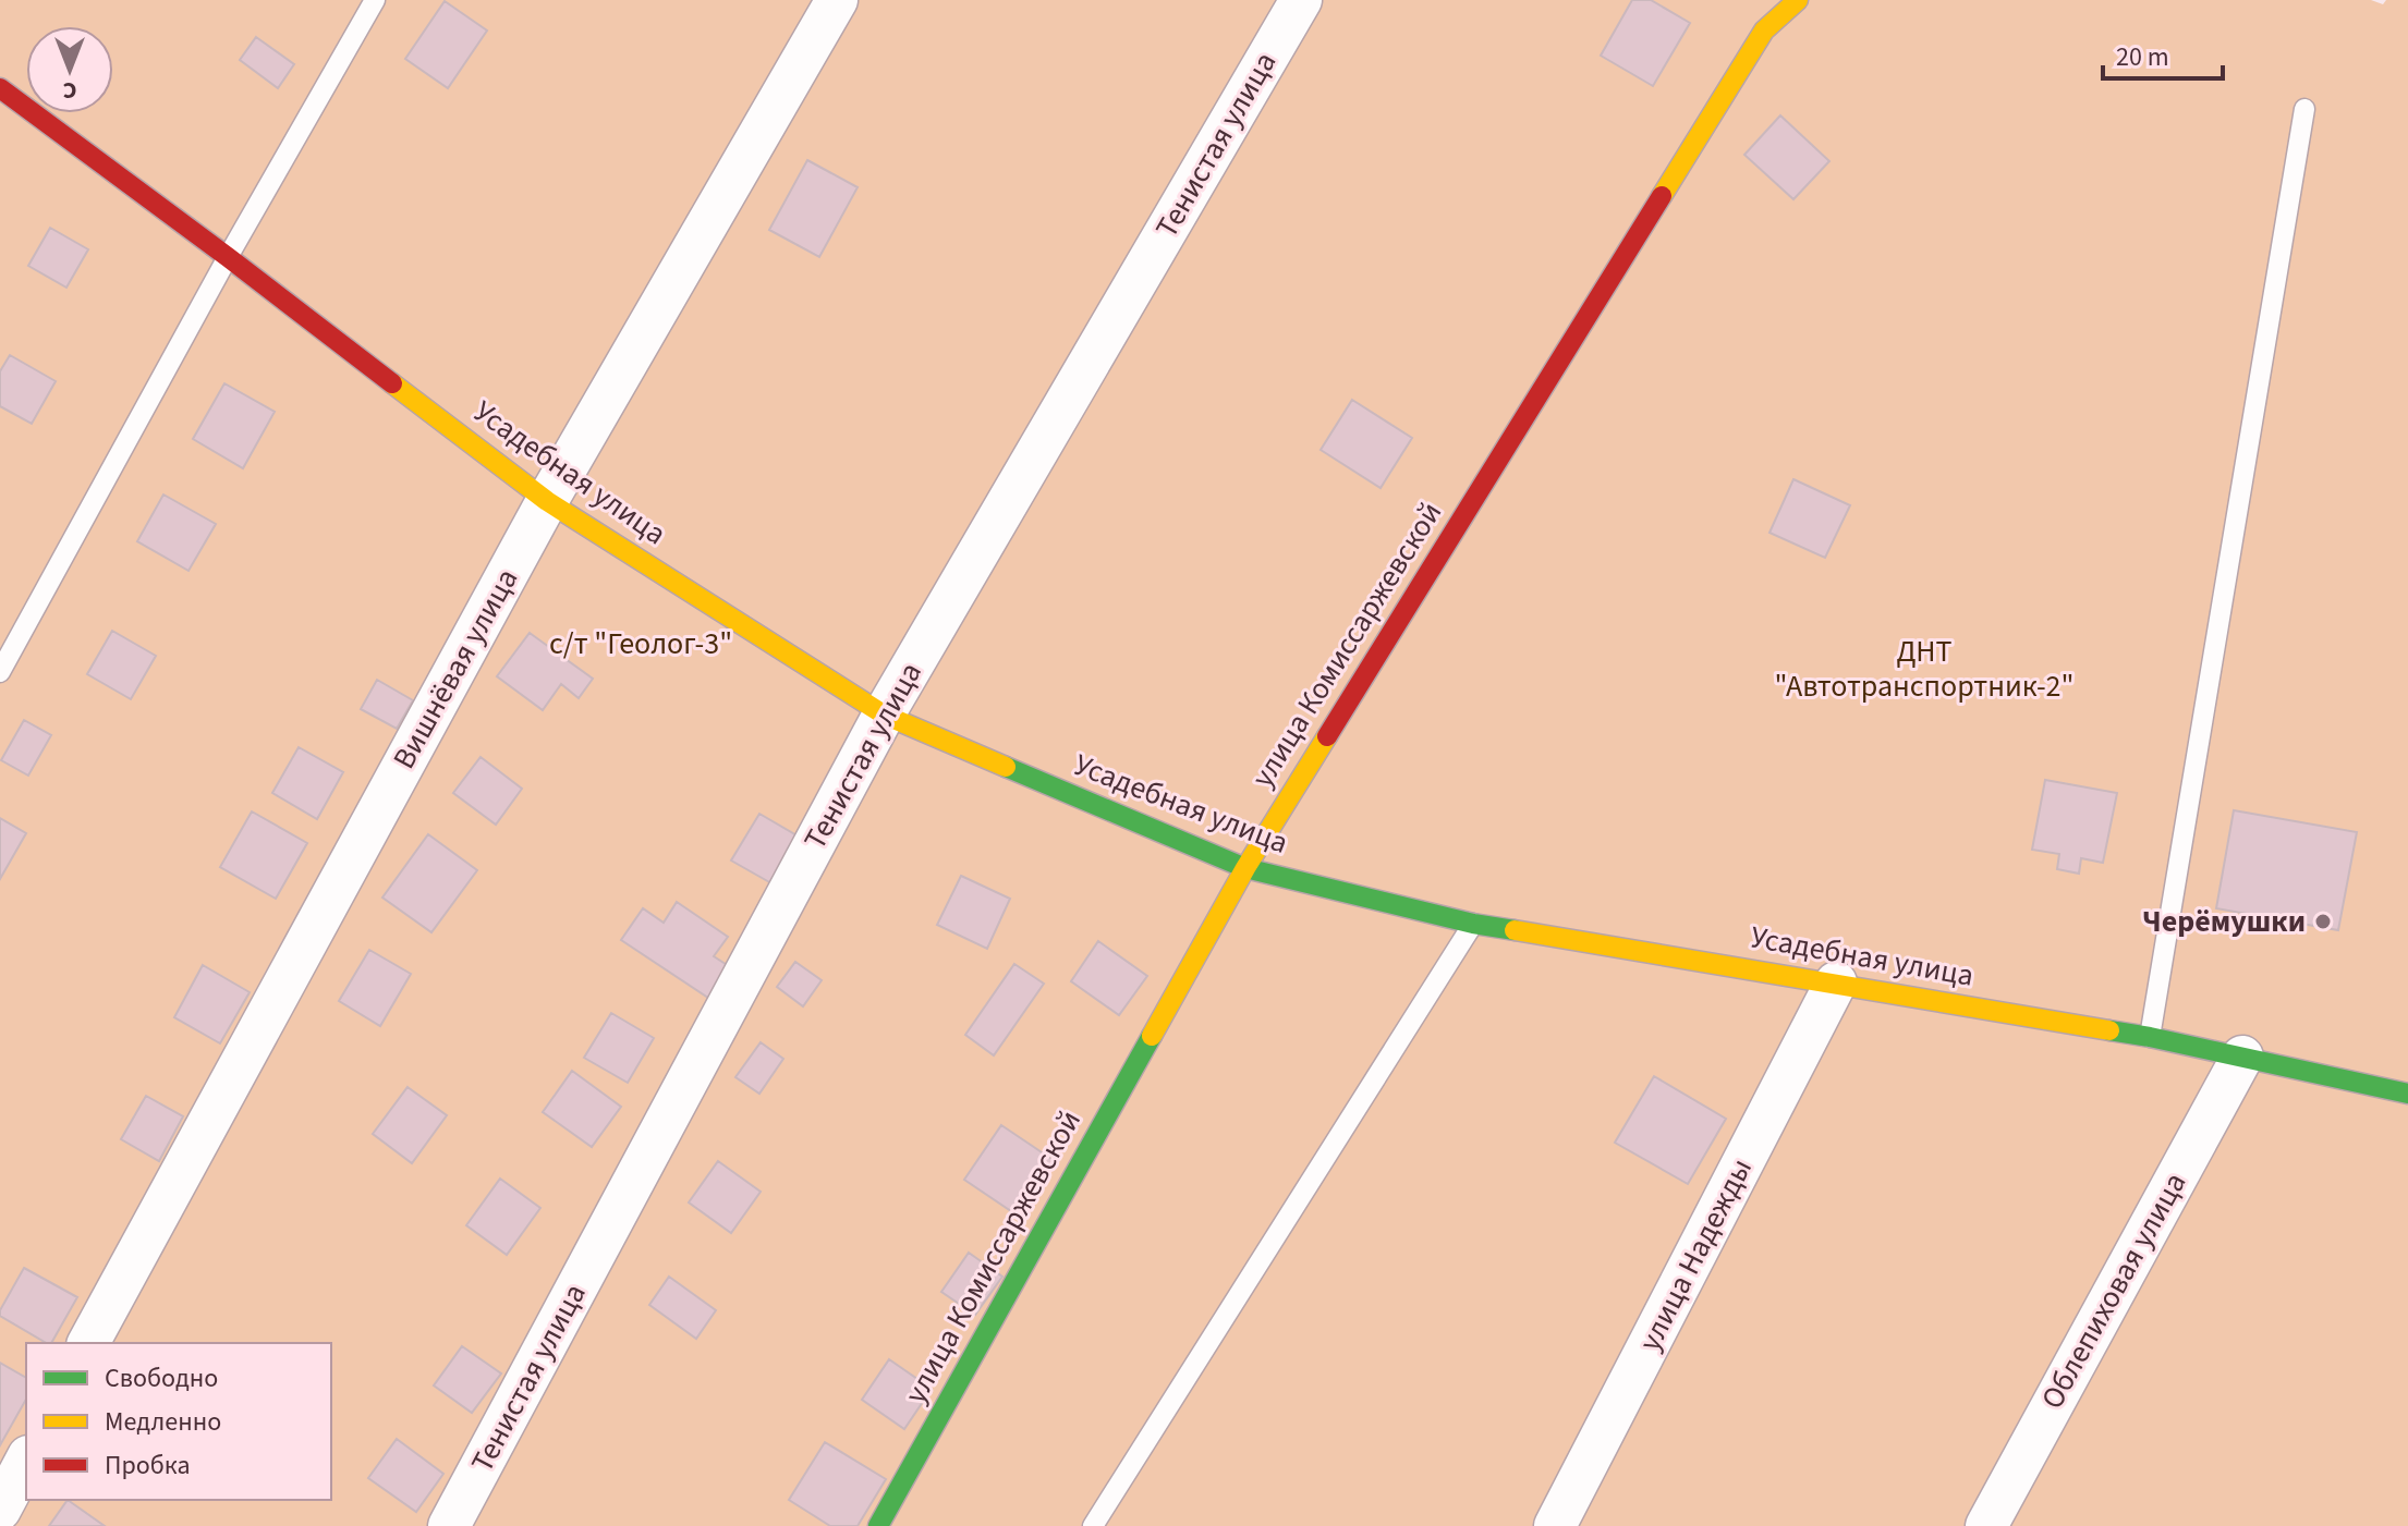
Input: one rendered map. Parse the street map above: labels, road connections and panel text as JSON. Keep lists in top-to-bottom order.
{
  "streets": {
    "street": [
      "Тенистая улица",
      "Усадебная улица",
      "улица Комиссаржевской",
      "Вишнёвая улица",
      "улица Надежды",
      "Облепиховая улица"
    ]
  },
  "crossings": [
    ["Тенистая улица", "Усадебная улица"],
    ["Усадебная улица", "улица Комиссаржевской"],
    ["Усадебная улица", "Вишнёвая улица"],
    ["Усадебная улица", "улица Надежды"],
    ["Усадебная улица", "Облепиховая улица"]
  ],
  "parks": ["с/т \"Геолог-3\"", "ДНТ \"Автотранспортник-2\""],
  "places": ["Черёмушки"],
  "legend": ["Свободно", "Медленно", "Пробка"],
  "scale_bar": "20 m",
  "north": "bottom"
}
